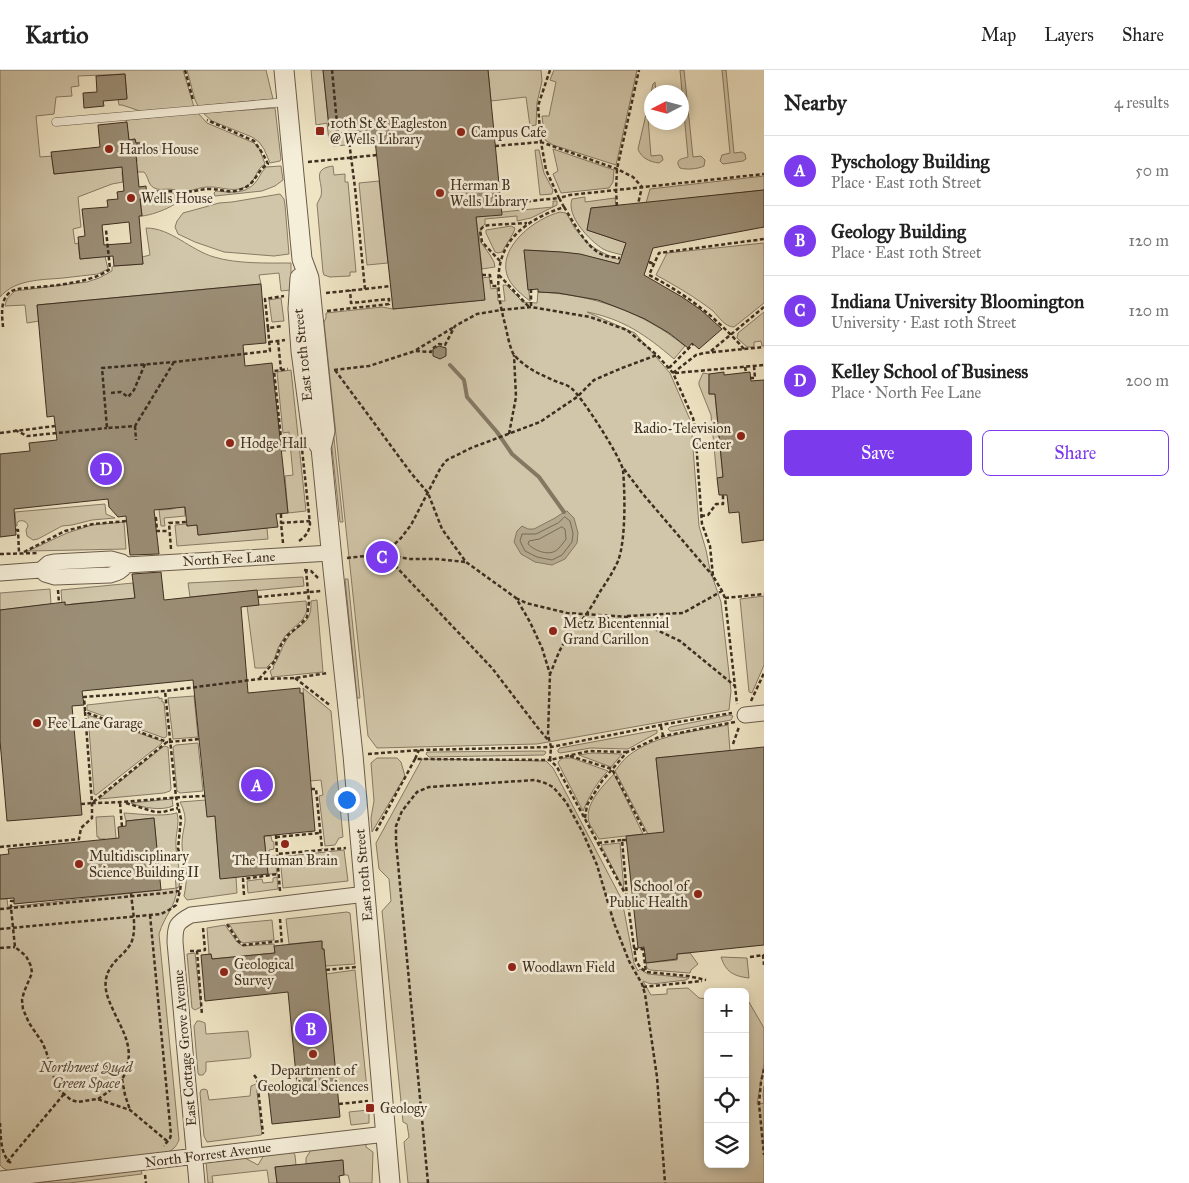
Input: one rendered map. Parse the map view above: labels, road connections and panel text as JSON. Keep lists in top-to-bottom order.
{
  "streets": {
    "street": [
      "East 10th Street",
      "North Fee Lane",
      "East Cottage Grove Avenue",
      "North Forrest Avenue"
    ]
  },
  "crossings": [
    ["East 10th Street", "North Fee Lane"],
    ["East 10th Street", "East Cottage Grove Avenue"],
    ["East 10th Street", "North Forrest Avenue"],
    ["East Cottage Grove Avenue", "North Forrest Avenue"]
  ],
  "parks": ["Northwest Quad Green Space"],
  "places": {
    "transit": ["10th St & Eagleston @ Wells Library", "Geology"],
    "other": [
      "Campus Cafe",
      "Harlos House",
      "Herman B Wells Library",
      "Wells House",
      "Radio-Television Center",
      "Hodge Hall",
      "Metz Bicentennial Grand Carillon",
      "Fee Lane Garage",
      "The Human Brain",
      "Multidisciplinary Science Building II",
      "School of Public Health",
      "Woodlawn Field",
      "Geological Survey",
      "Department of Geological Sciences"
    ]
  },
  "north": "left",
  "page": {
    "header": "Kartio",
    "nav": ["Map", "Layers", "Share"],
    "heading": ["Nearby", "4 results"],
    "list": [
      {
        "mark": "A",
        "name": "Pyschology Building",
        "note": "Place · East 10th Street",
        "value": "50 m"
      },
      {
        "mark": "B",
        "name": "Geology Building",
        "note": "Place · East 10th Street",
        "value": "120 m"
      },
      {
        "mark": "C",
        "name": "Indiana University Bloomington",
        "note": "University · East 10th Street",
        "value": "120 m"
      },
      {
        "mark": "D",
        "name": "Kelley School of Business",
        "note": "Place · North Fee Lane",
        "value": "200 m"
      }
    ],
    "buttons": ["Save", "Share"],
    "pins": [
      "D",
      "C",
      "A",
      "B"
    ],
    "map_buttons": ["+", "−"]
  }
}
